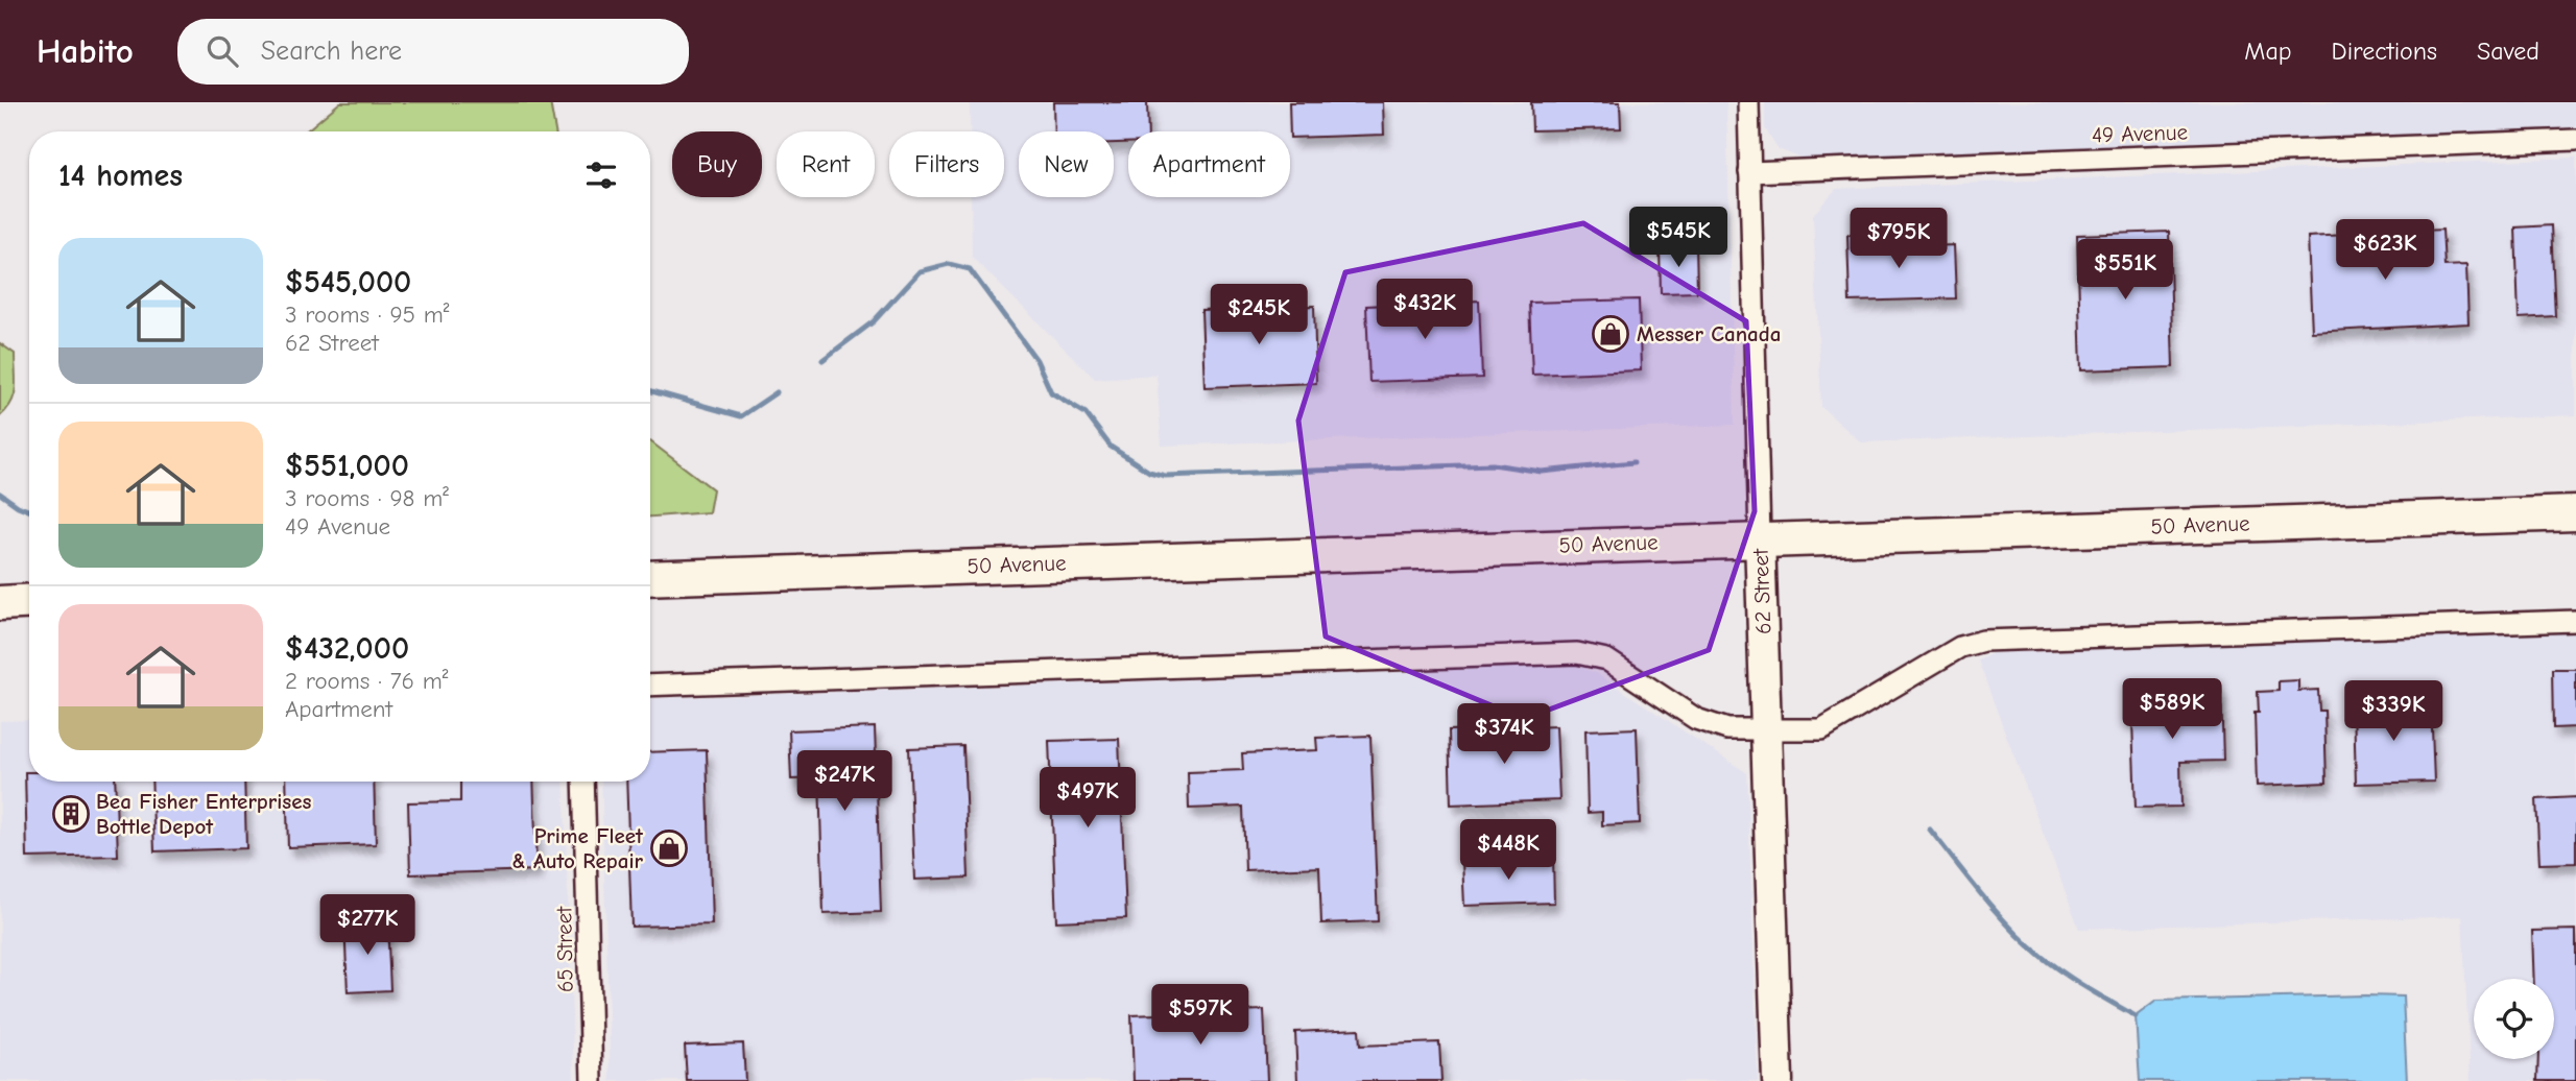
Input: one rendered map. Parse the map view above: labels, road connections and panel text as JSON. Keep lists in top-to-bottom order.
{
  "streets": {
    "main road": ["50 Avenue", "62 Street"],
    "street": ["49 Avenue", "65 Street"]
  },
  "crossings": [
    ["49 Avenue", "62 Street"],
    ["50 Avenue", "62 Street"]
  ],
  "places": {
    "shop": ["Messer Canada", "Prime Fleet & Auto Repair"],
    "building": ["Bea Fisher Enterprises Bottle Depot"]
  },
  "page": {
    "header": "Habito",
    "search": "Search here",
    "nav": ["Map", "Directions", "Saved"],
    "chip": [
      "Buy",
      "Rent",
      "Filters",
      "New",
      "Apartment"
    ],
    "heading": "14 homes",
    "price": [
      "$545K",
      "$795K",
      "$623K",
      "$551K",
      "$432K",
      "$245K",
      "$589K",
      "$339K",
      "$374K",
      "$247K",
      "$497K",
      "$448K",
      "$277K",
      "$597K"
    ],
    "list": [
      {
        "name": "$545,000",
        "note": "3 rooms · 95 m² · 62 Street"
      },
      {
        "name": "$551,000",
        "note": "3 rooms · 98 m² · 49 Avenue"
      },
      {
        "name": "$432,000",
        "note": "2 rooms · 76 m² · Apartment"
      }
    ]
  }
}
